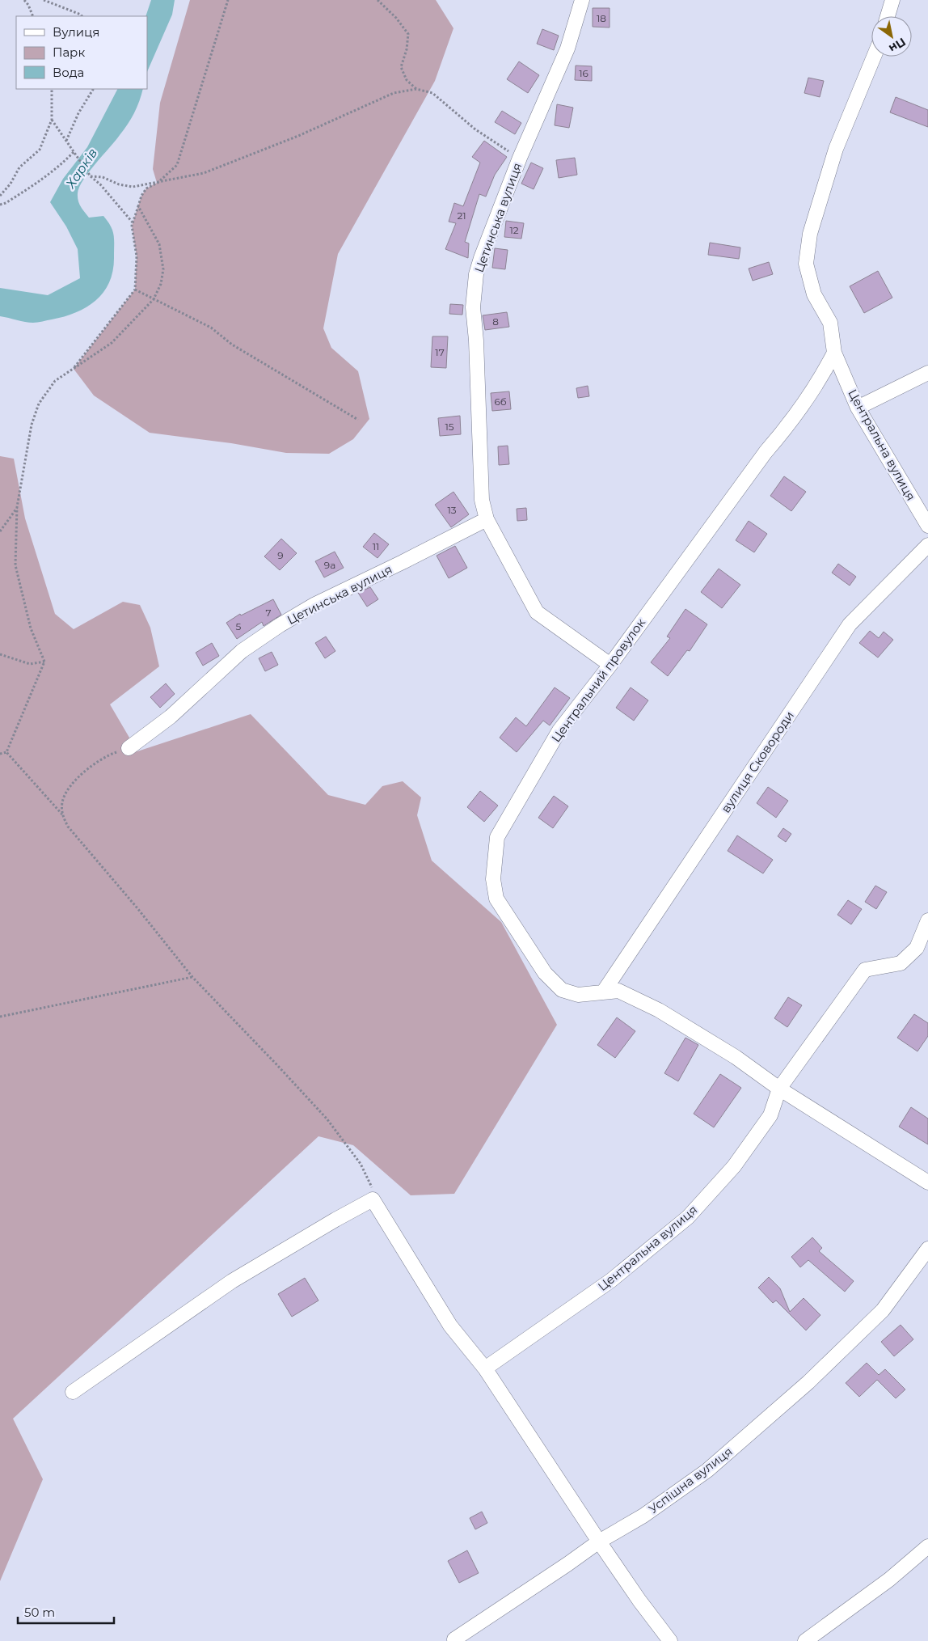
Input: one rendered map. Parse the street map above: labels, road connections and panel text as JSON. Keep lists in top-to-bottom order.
{
  "streets": {
    "street": [
      "Цетинська вулиця",
      "Центральна вулиця",
      "Центральний провулок",
      "вулиця Сковороди",
      "Успішна вулиця"
    ]
  },
  "crossings": [
    ["Цетинська вулиця", "Центральний провулок"],
    ["Центральна вулиця", "Центральний провулок"],
    ["Центральний провулок", "вулиця Сковороди"]
  ],
  "water": ["Харків"],
  "house_numbers": [
    "18",
    "16",
    "21",
    "12",
    "8",
    "17",
    "6б",
    "15",
    "13",
    "11",
    "9",
    "9а",
    "7",
    "5"
  ],
  "legend": ["Вулиця", "Парк", "Вода"],
  "scale_bar": "50 m",
  "north": "bottom right"
}
